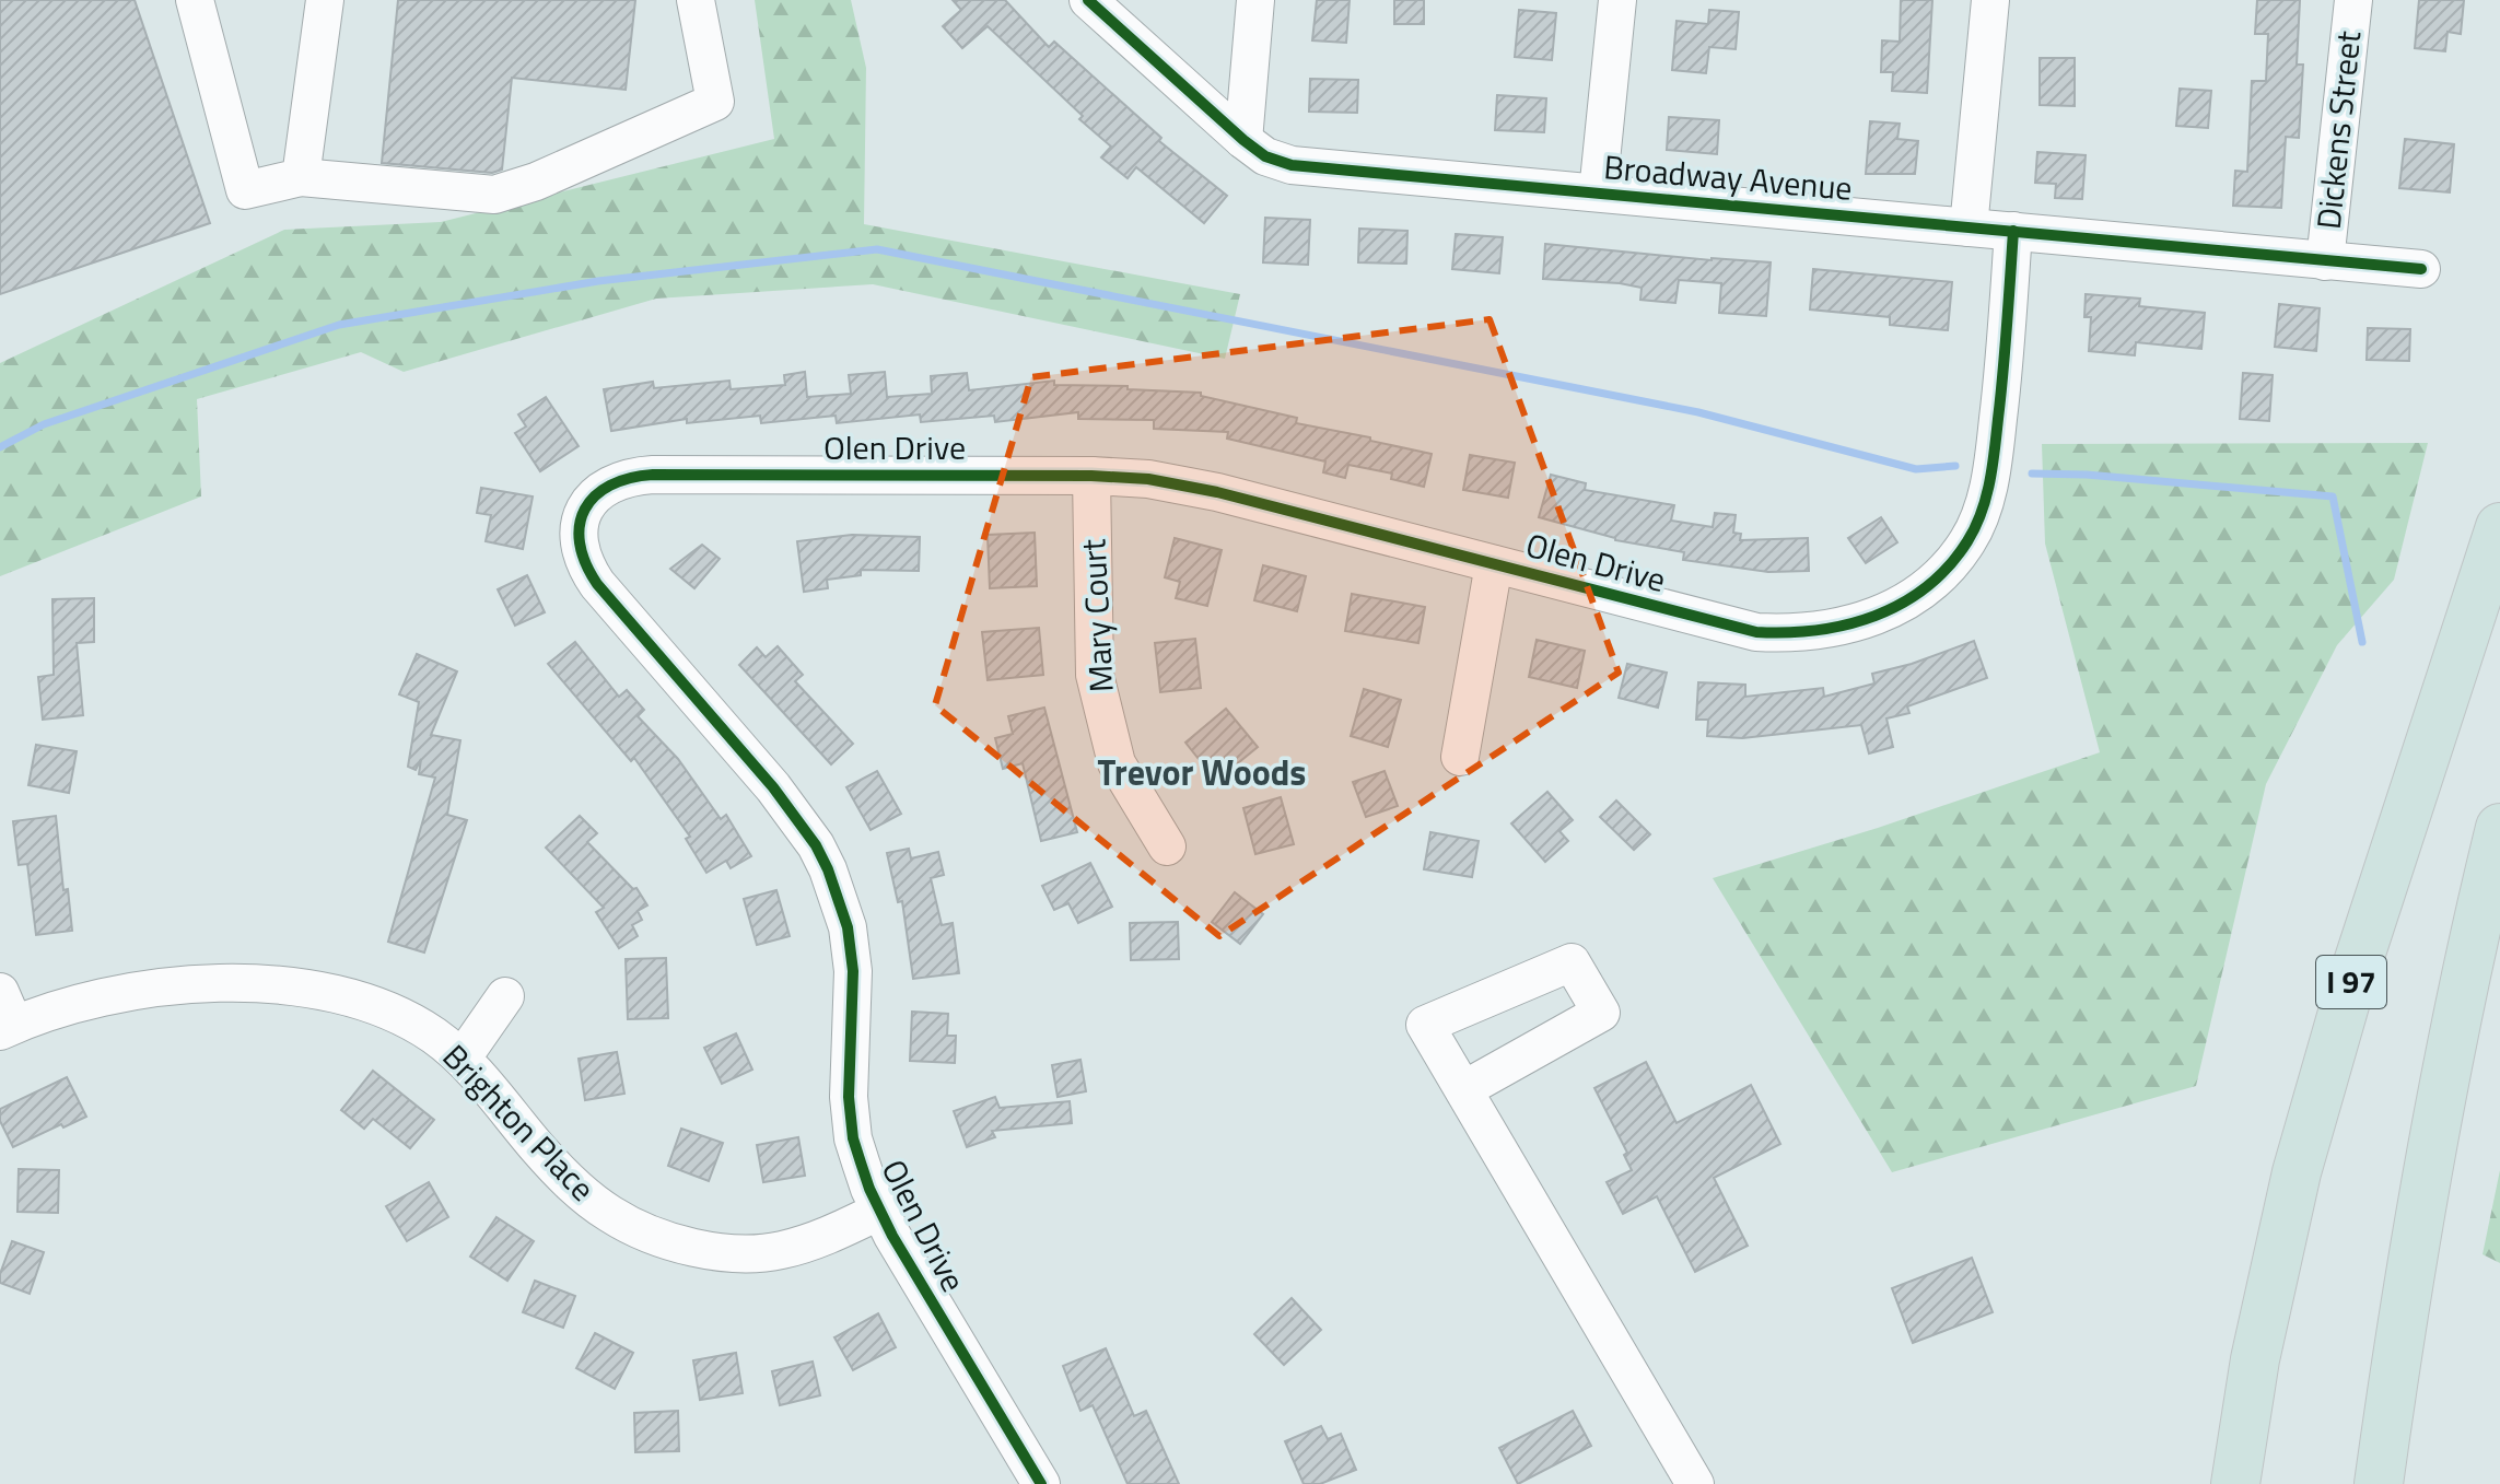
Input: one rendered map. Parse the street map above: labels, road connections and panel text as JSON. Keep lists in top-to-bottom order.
{
  "streets": {
    "highway": ["I 97"],
    "street": [
      "Dickens Street",
      "Broadway Avenue",
      "Olen Drive",
      "Mary Court",
      "Brighton Place"
    ]
  },
  "crossings": [
    ["Dickens Street", "Broadway Avenue"],
    ["Broadway Avenue", "Olen Drive"],
    ["Olen Drive", "Mary Court"],
    ["Olen Drive", "Brighton Place"]
  ],
  "districts": ["Trevor Woods"]
}
